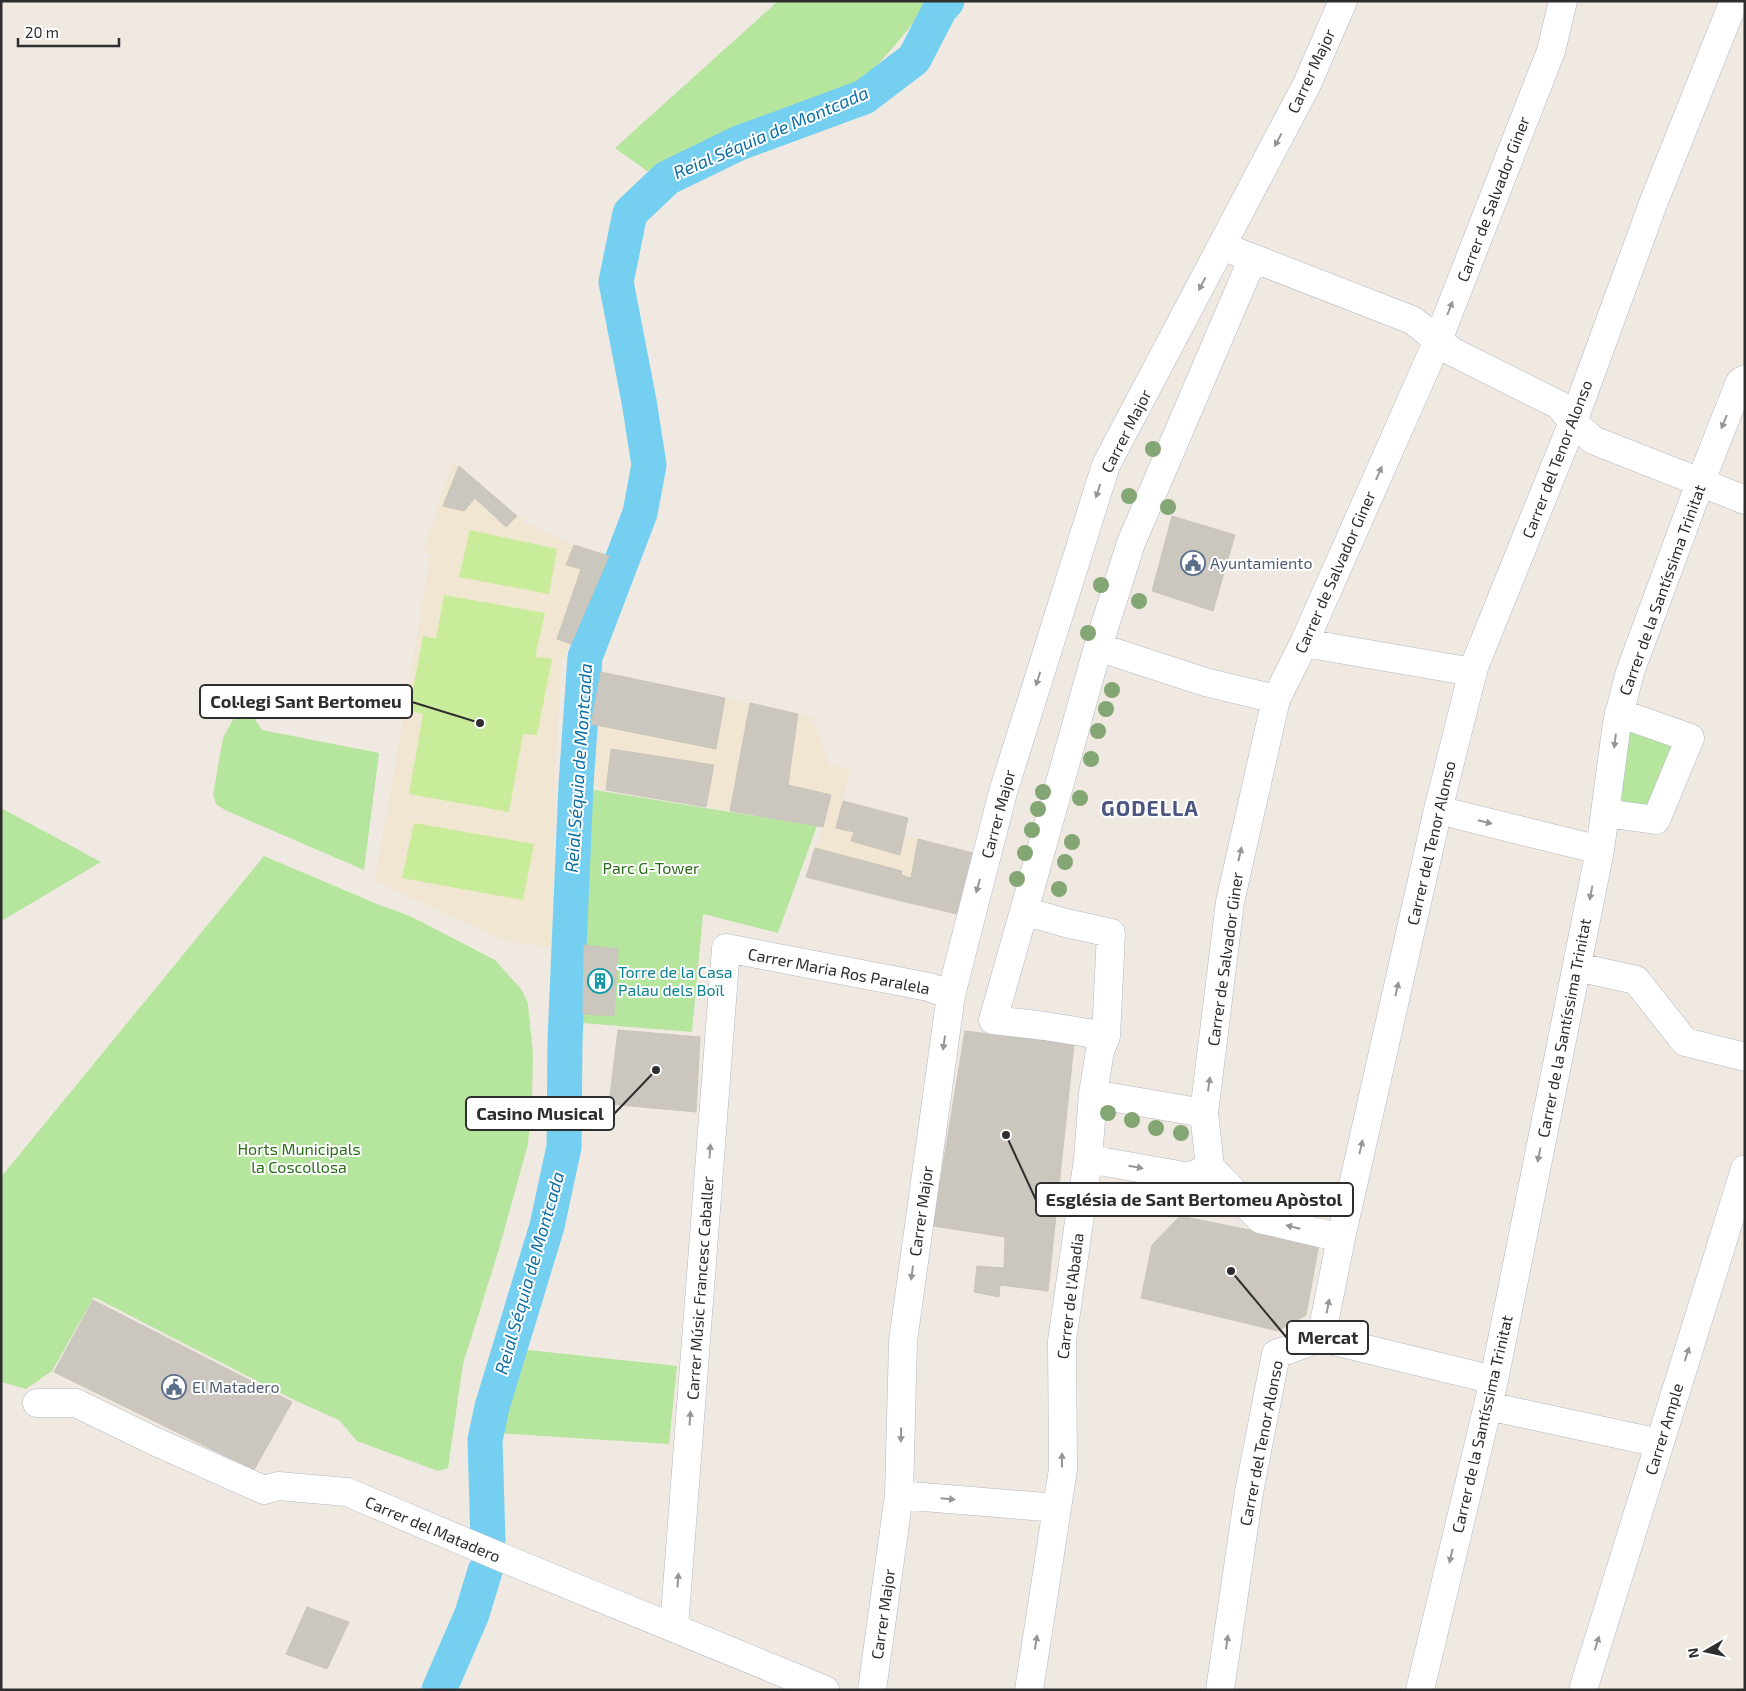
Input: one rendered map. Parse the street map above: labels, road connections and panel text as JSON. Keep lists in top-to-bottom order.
{
  "streets": {
    "street": [
      "Carrer Major",
      "Carrer de Salvador Giner",
      "Carrer del Tenor Alonso",
      "Carrer de la Santíssima Trinitat",
      "Carrer Maria Ros Paralela",
      "Carrer Músic Francesc Caballer",
      "Carrer de l'Abadia",
      "Carrer Ample",
      "Carrer del Matadero"
    ]
  },
  "crossings": [
    ["Carrer Major", "Carrer Maria Ros Paralela"],
    ["Carrer Maria Ros Paralela", "Carrer Músic Francesc Caballer"],
    ["Carrer Músic Francesc Caballer", "Carrer del Matadero"]
  ],
  "one_way": [
    "Carrer del Tenor Alonso",
    "Carrer de la Santíssima Trinitat",
    "Carrer Músic Francesc Caballer",
    "Carrer de l'Abadia",
    "Carrer Ample"
  ],
  "districts": ["GODELLA"],
  "water": ["Reial Séquia de Montcada"],
  "parks": ["Parc G-Tower", "Horts Municipals la Coscollosa"],
  "places": {
    "public building": ["Ayuntamiento", "El Matadero"],
    "other": [
      "Col·legi Sant Bertomeu",
      "Casino Musical",
      "Església de Sant Bertomeu Apòstol",
      "Mercat"
    ],
    "building": ["Torre de la Casa Palau dels Boïl"]
  },
  "scale_bar": "20 m",
  "north": "left"
}
